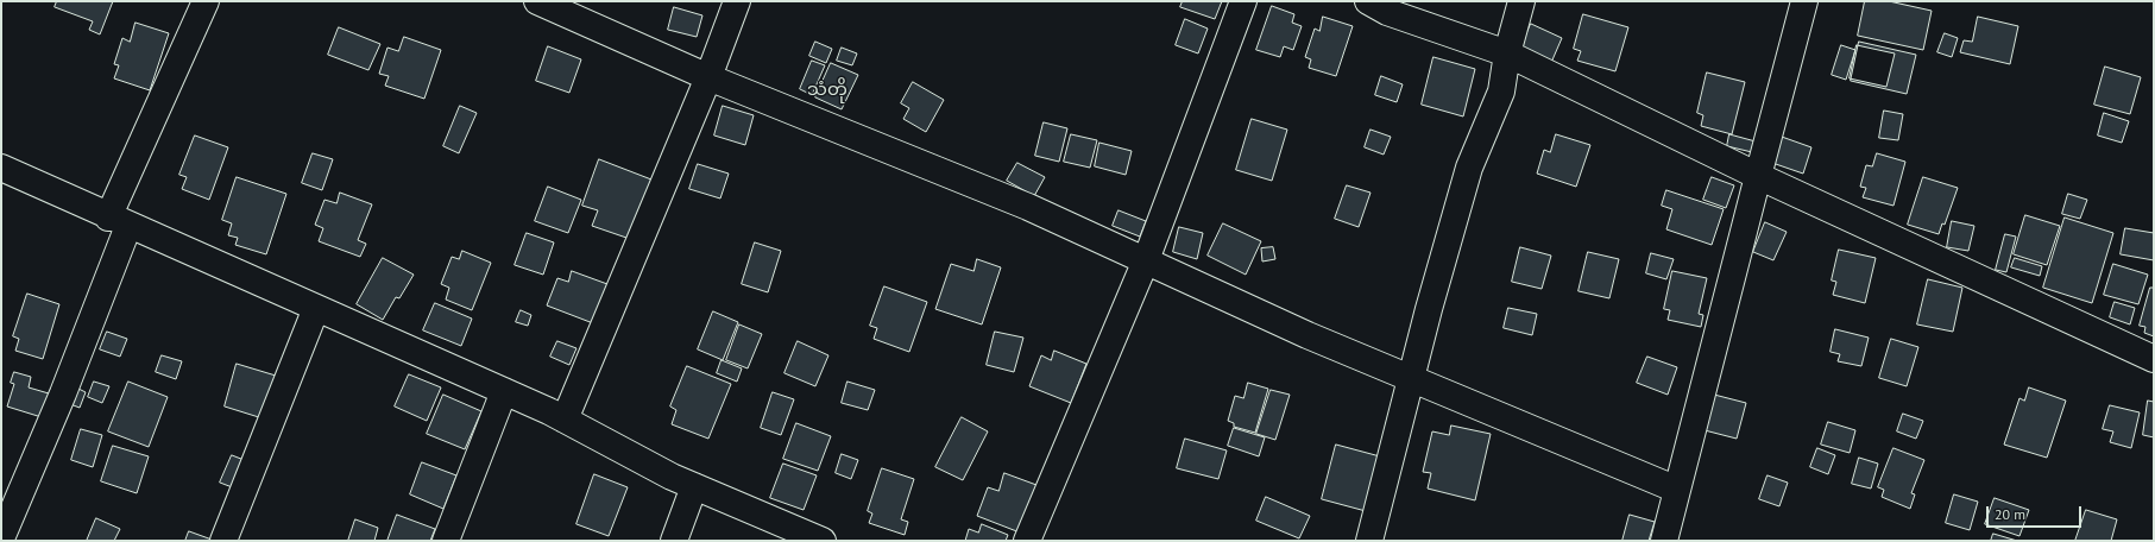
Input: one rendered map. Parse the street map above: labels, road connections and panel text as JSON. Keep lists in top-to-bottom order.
{
  "districts": ["သံတို"],
  "scale_bar": "20 m"
}
